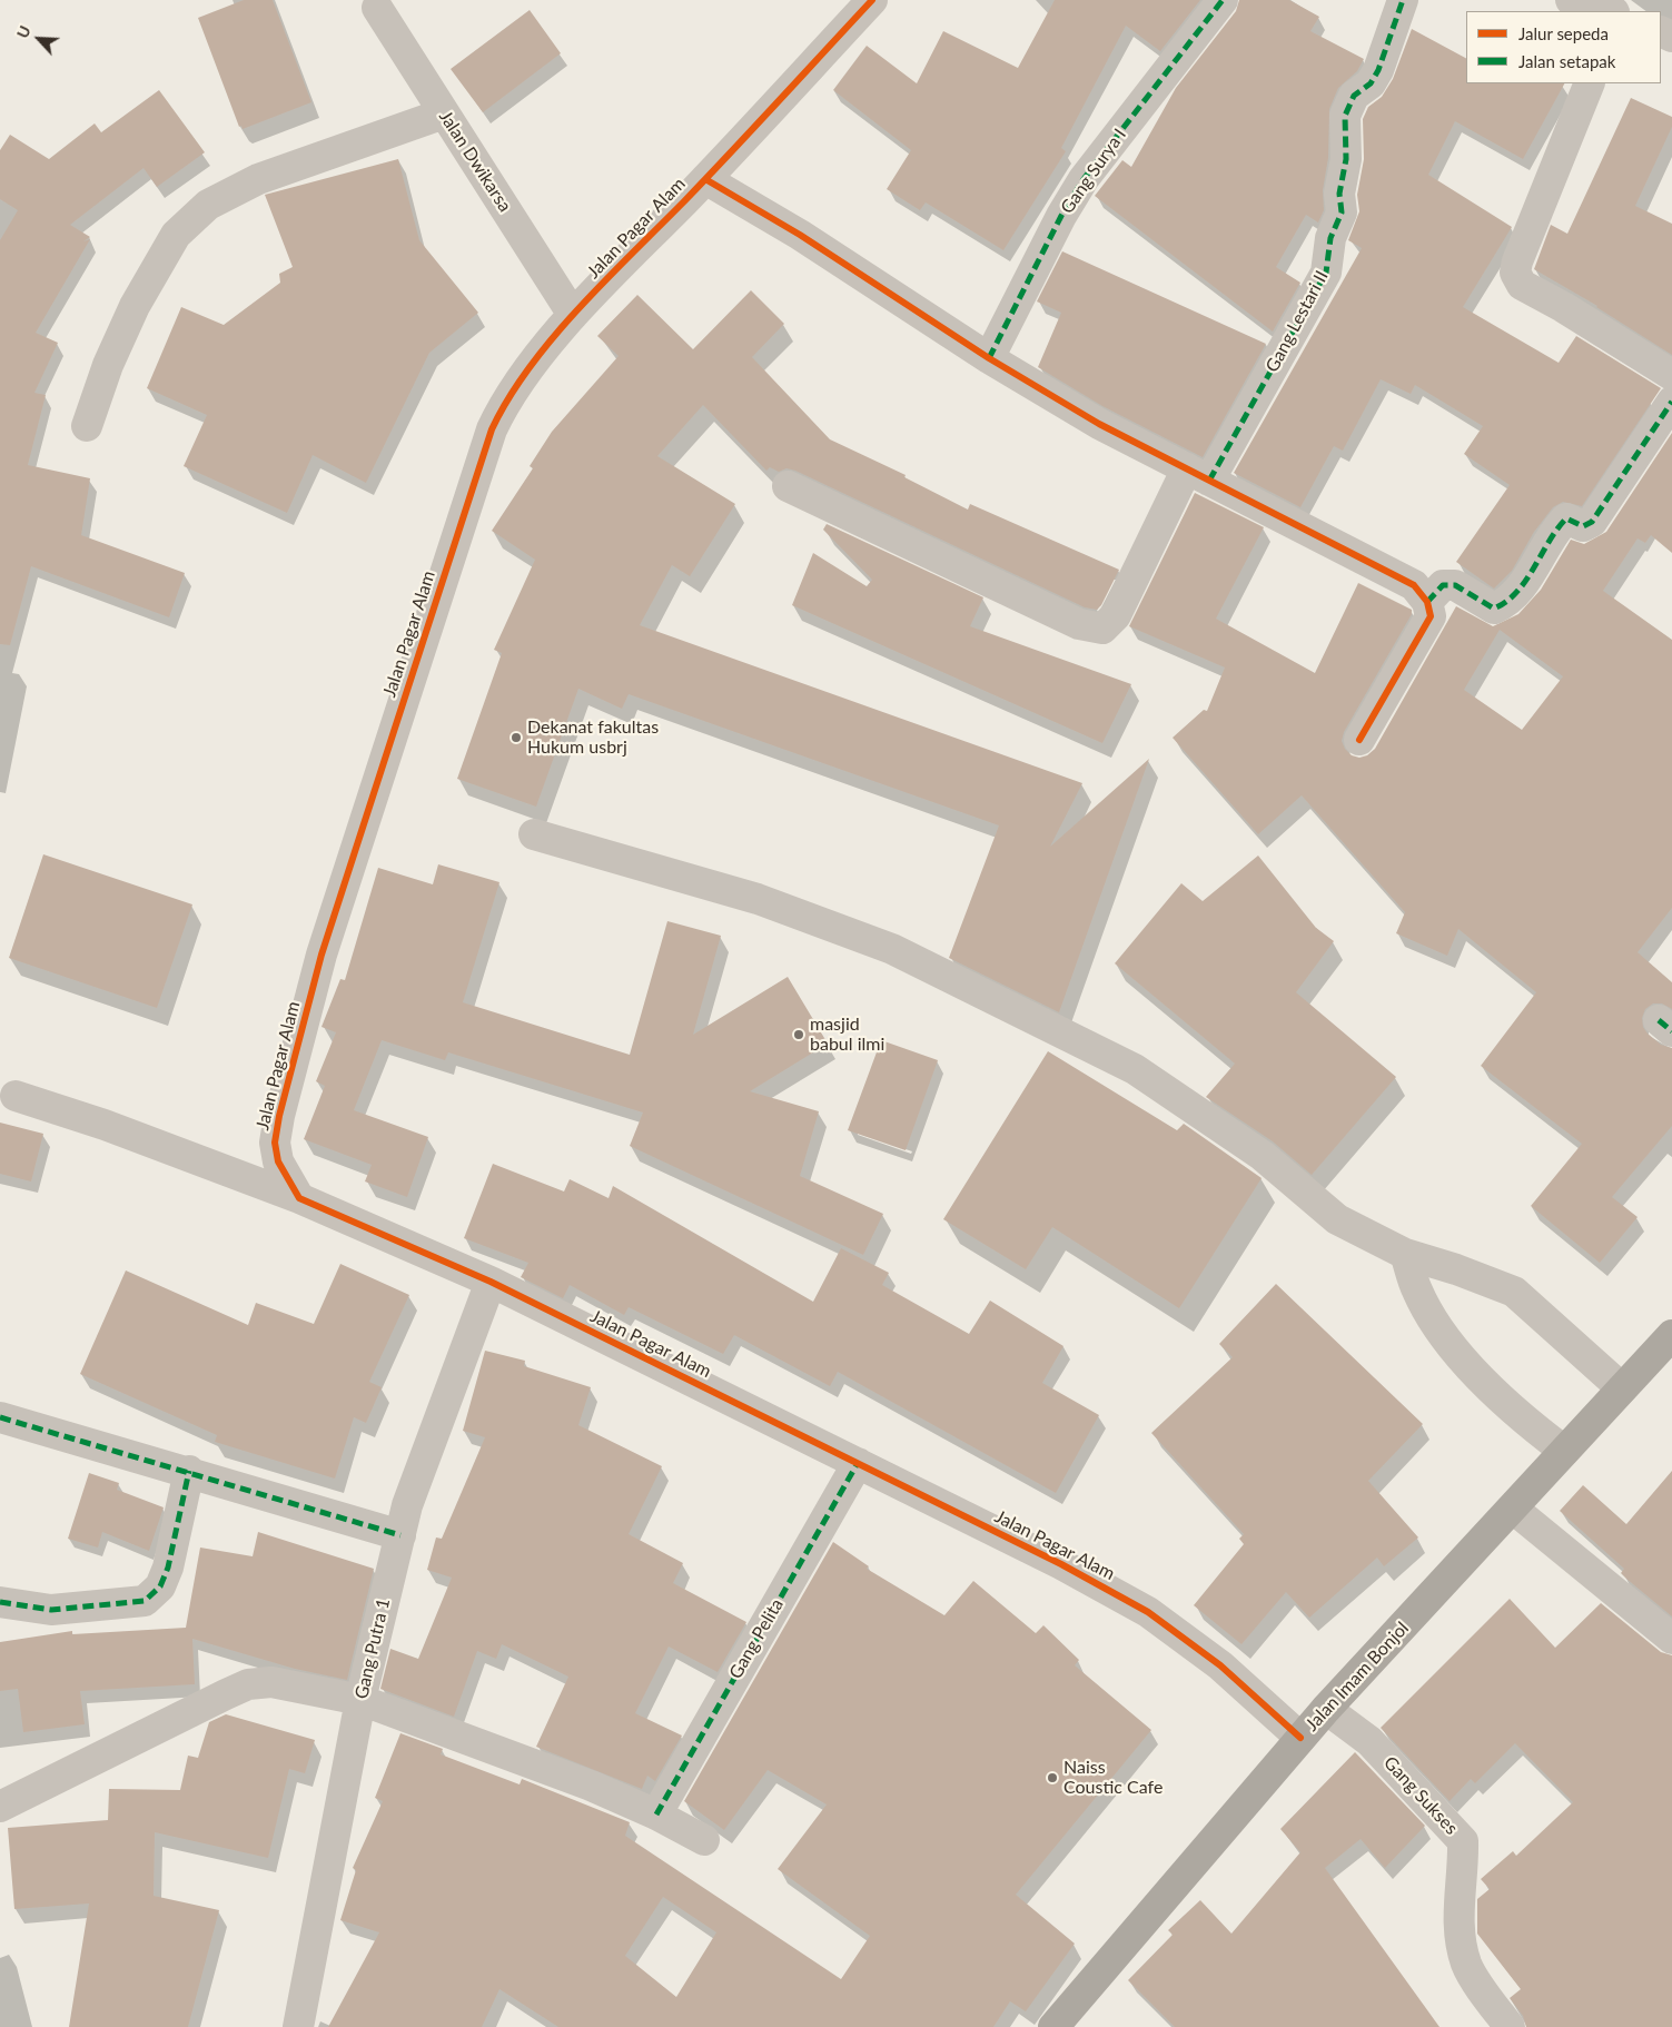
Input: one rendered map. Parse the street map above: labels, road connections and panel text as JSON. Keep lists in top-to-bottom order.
{
  "streets": {
    "highway": ["Jalan Imam Bonjol"],
    "street": [
      "Jalan Dwikarsa",
      "Gang Surya I",
      "Jalan Pagar Alam",
      "Gang Lestari II",
      "Gang Pelita",
      "Gang Putra 1",
      "Gang Sukses"
    ]
  },
  "crossings": [
    ["Jalan Dwikarsa", "Jalan Pagar Alam"],
    ["Jalan Pagar Alam", "Gang Pelita"],
    ["Jalan Pagar Alam", "Gang Putra 1"],
    ["Jalan Pagar Alam", "Jalan Imam Bonjol"],
    ["Jalan Imam Bonjol", "Gang Sukses"]
  ],
  "places": ["Dekanat fakultas Hukum usbrj", "masjid babul ilmi", "Naiss Coustic Cafe"],
  "legend": ["Jalur sepeda", "Jalan setapak"],
  "north": "top left"
}
